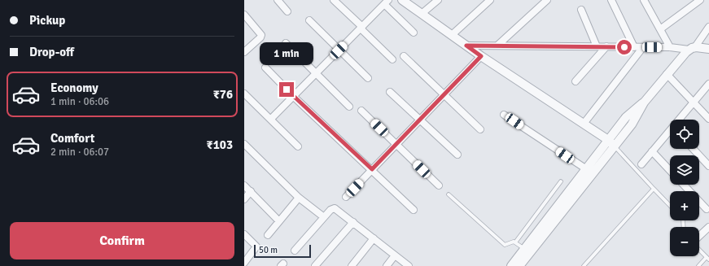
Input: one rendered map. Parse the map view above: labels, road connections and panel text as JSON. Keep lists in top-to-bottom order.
{
  "scale_bar": "50 m",
  "page": {
    "banner": ["Pickup", "Drop-off"],
    "bubble": "1 min",
    "list": [
      {
        "name": "Economy",
        "note": "1 min · 06:06",
        "value": "₹76"
      },
      {
        "name": "Comfort",
        "note": "2 min · 06:07",
        "value": "₹103"
      }
    ],
    "map_buttons": ["+", "−"],
    "buttons": "Confirm",
    "scale": "50 m"
  }
}
